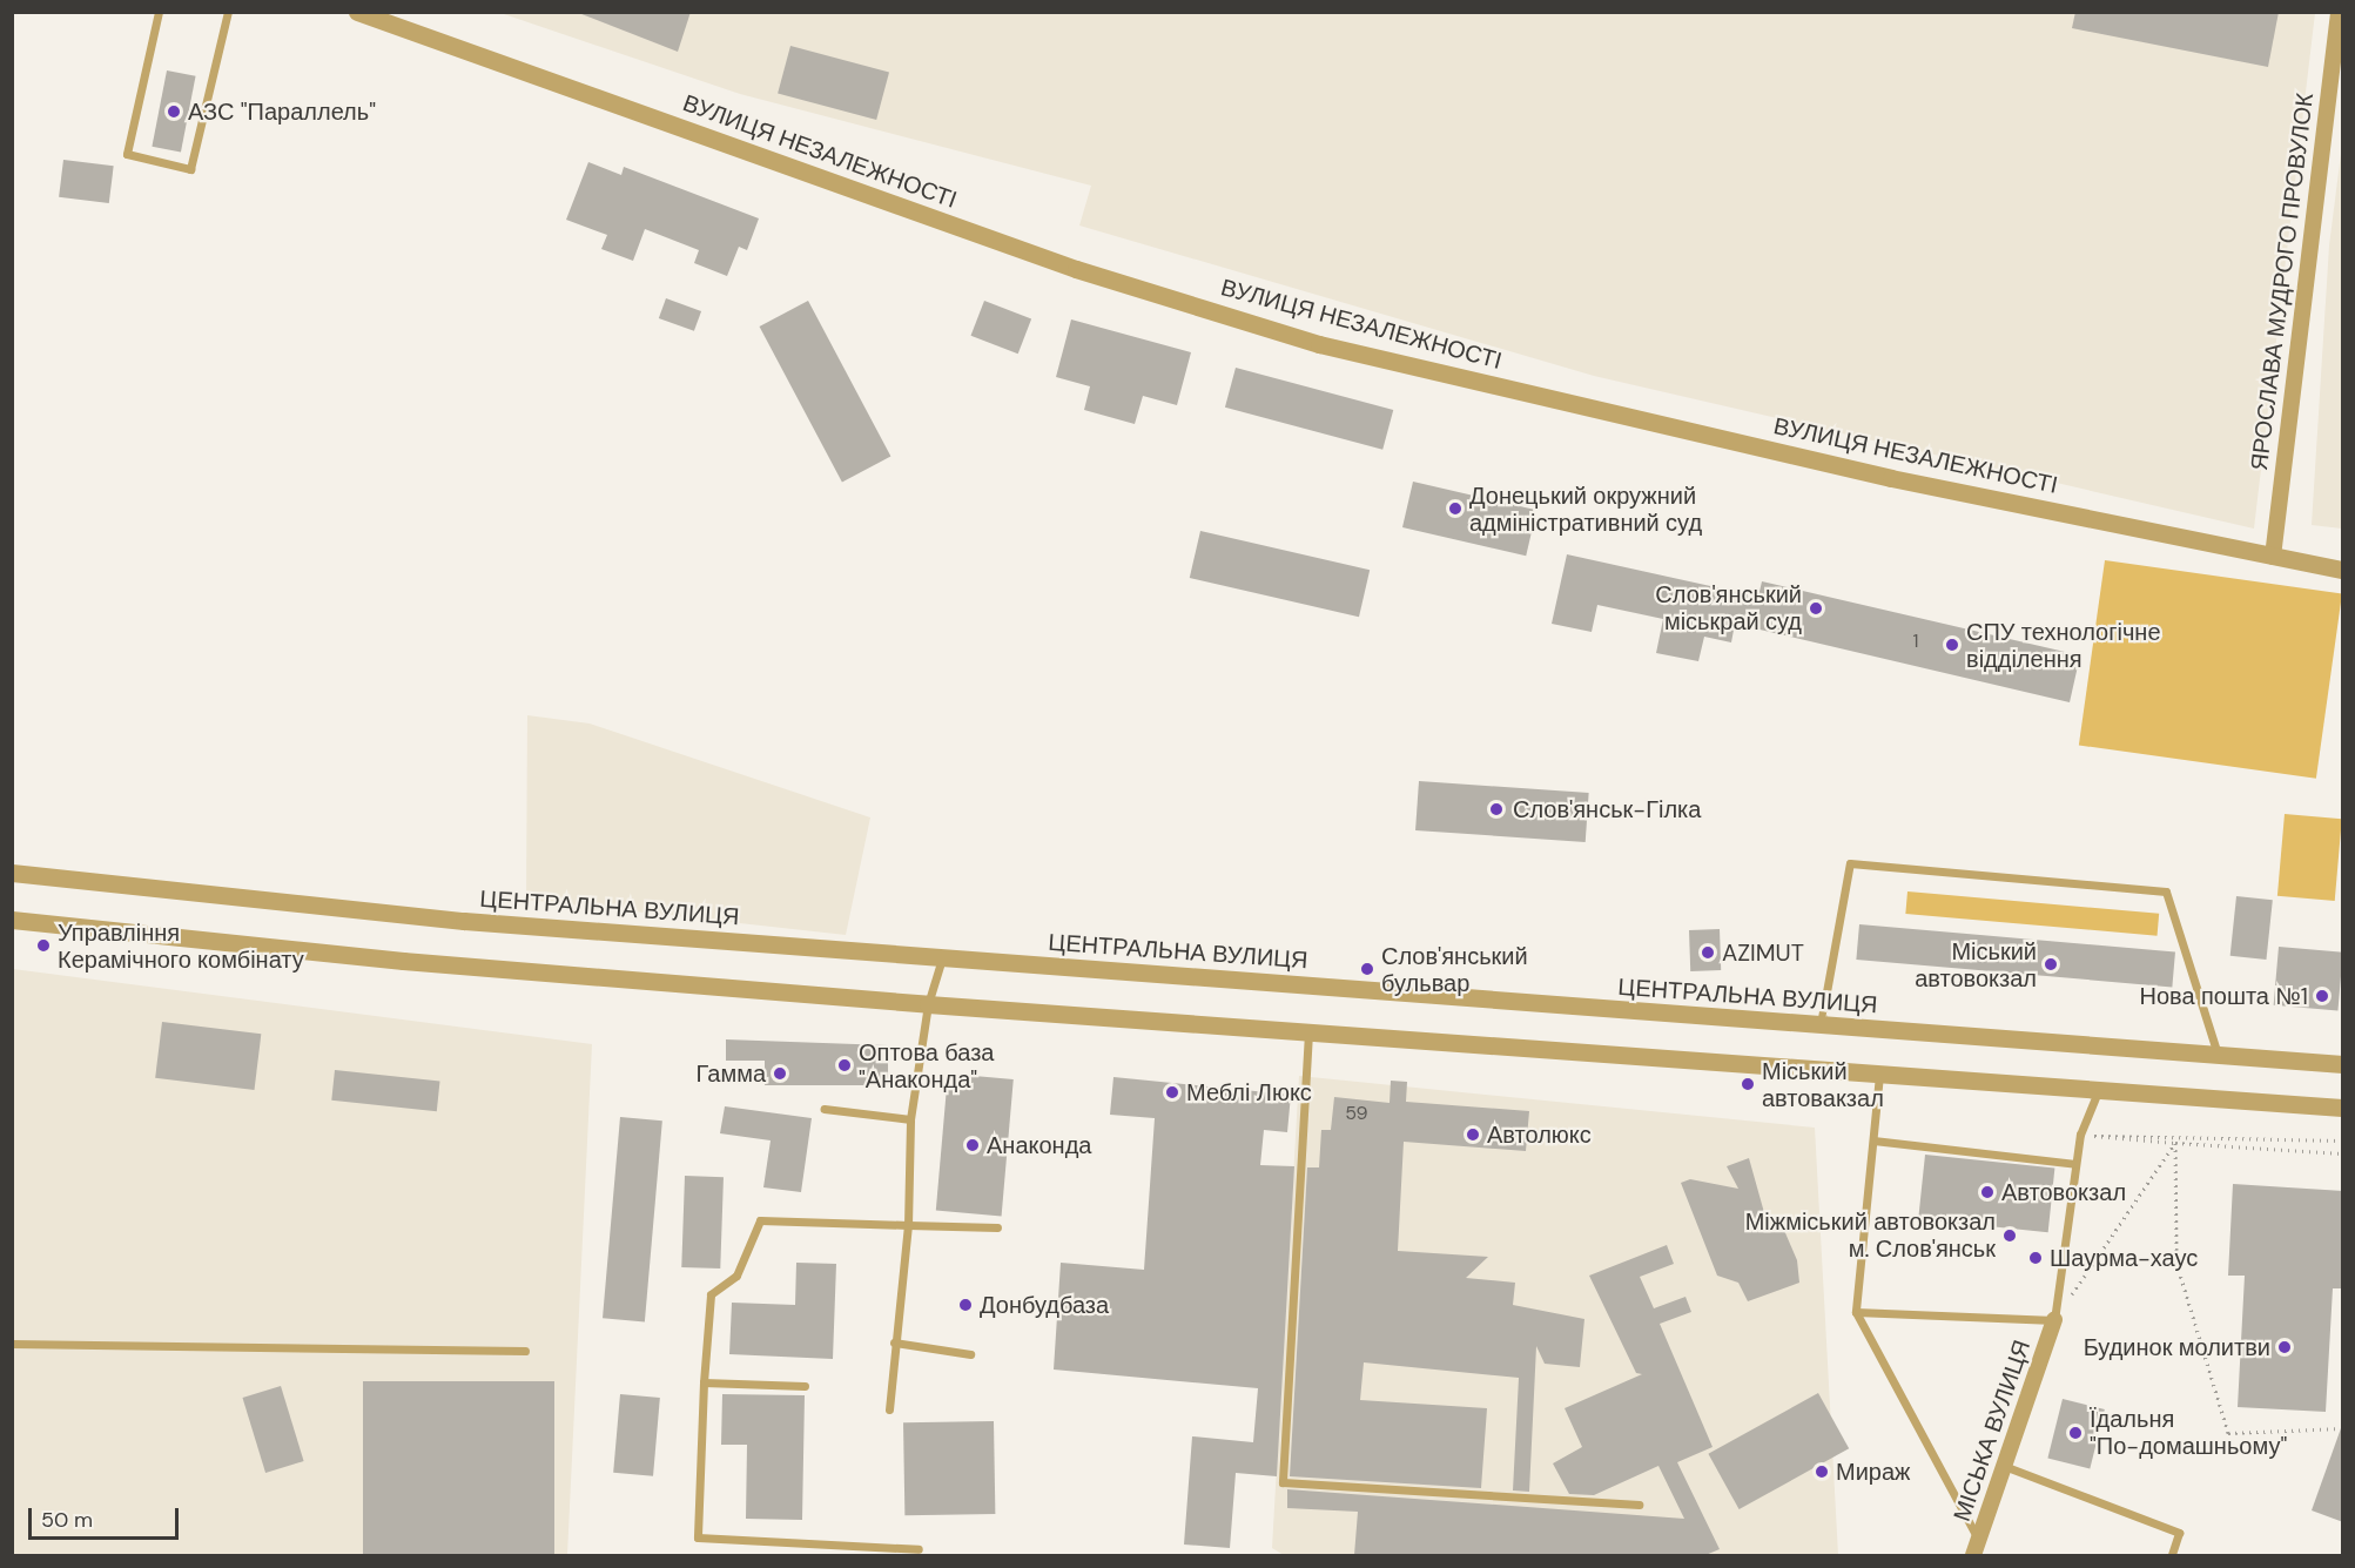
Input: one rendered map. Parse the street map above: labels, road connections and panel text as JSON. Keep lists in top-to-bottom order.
{
  "streets": {
    "street": [
      "ВУЛИЦЯ НЕЗАЛЕЖНОСТІ",
      "ЯРОСЛАВА МУДРОГО ПРОВУЛОК",
      "ЦЕНТРАЛЬНА ВУЛИЦЯ",
      "МІСЬКА ВУЛИЦЯ"
    ]
  },
  "crossings": [
    ["ВУЛИЦЯ НЕЗАЛЕЖНОСТІ", "ЯРОСЛАВА МУДРОГО ПРОВУЛОК"]
  ],
  "places": [
    "АЗС \"Параллель\"",
    "Донецький окружний адміністративний суд",
    "Слов'янський міськрай суд",
    "СПУ технологічне відділення",
    "Слов'янськ-Гілка",
    "Управління Керамічного комбінату",
    "AZIMUT",
    "Міський автовокзал",
    "Слов'янський бульвар",
    "Нова пошта №1",
    "Оптова база \"Анаконда\"",
    "Гамма",
    "Міський автовакзал",
    "Меблі Люкс",
    "Автолюкс",
    "Анаконда",
    "Автовокзал",
    "Міжміський автовокзал м. Слов'янськ",
    "Шаурма-хаус",
    "Донбудбаза",
    "Будинок молитви",
    "Їдальня \"По-домашньому\"",
    "Мираж"
  ],
  "house_numbers": ["1", "59"],
  "scale_bar": "50 m"
}
